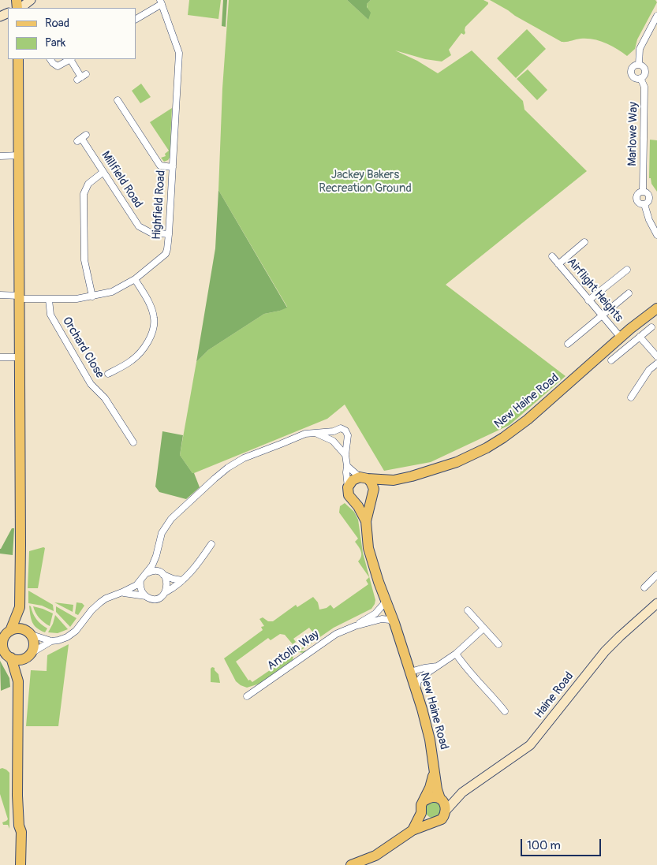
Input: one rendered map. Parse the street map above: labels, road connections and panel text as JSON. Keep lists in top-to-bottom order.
{
  "streets": {
    "main road": ["New Haine Road", "Haine Road"],
    "street": [
      "Marlowe Way",
      "Millfield Road",
      "Highfield Road",
      "Airflight Heights",
      "Orchard Close",
      "Antolin Way"
    ]
  },
  "crossings": [
    ["Millfield Road", "Highfield Road"],
    ["Highfield Road", "Orchard Close"],
    ["Airflight Heights", "New Haine Road"],
    ["New Haine Road", "Antolin Way"],
    ["New Haine Road", "Haine Road"]
  ],
  "parks": ["Jackey Bakers Recreation Ground"],
  "legend": ["Road", "Park"],
  "scale_bar": "100 m"
}
